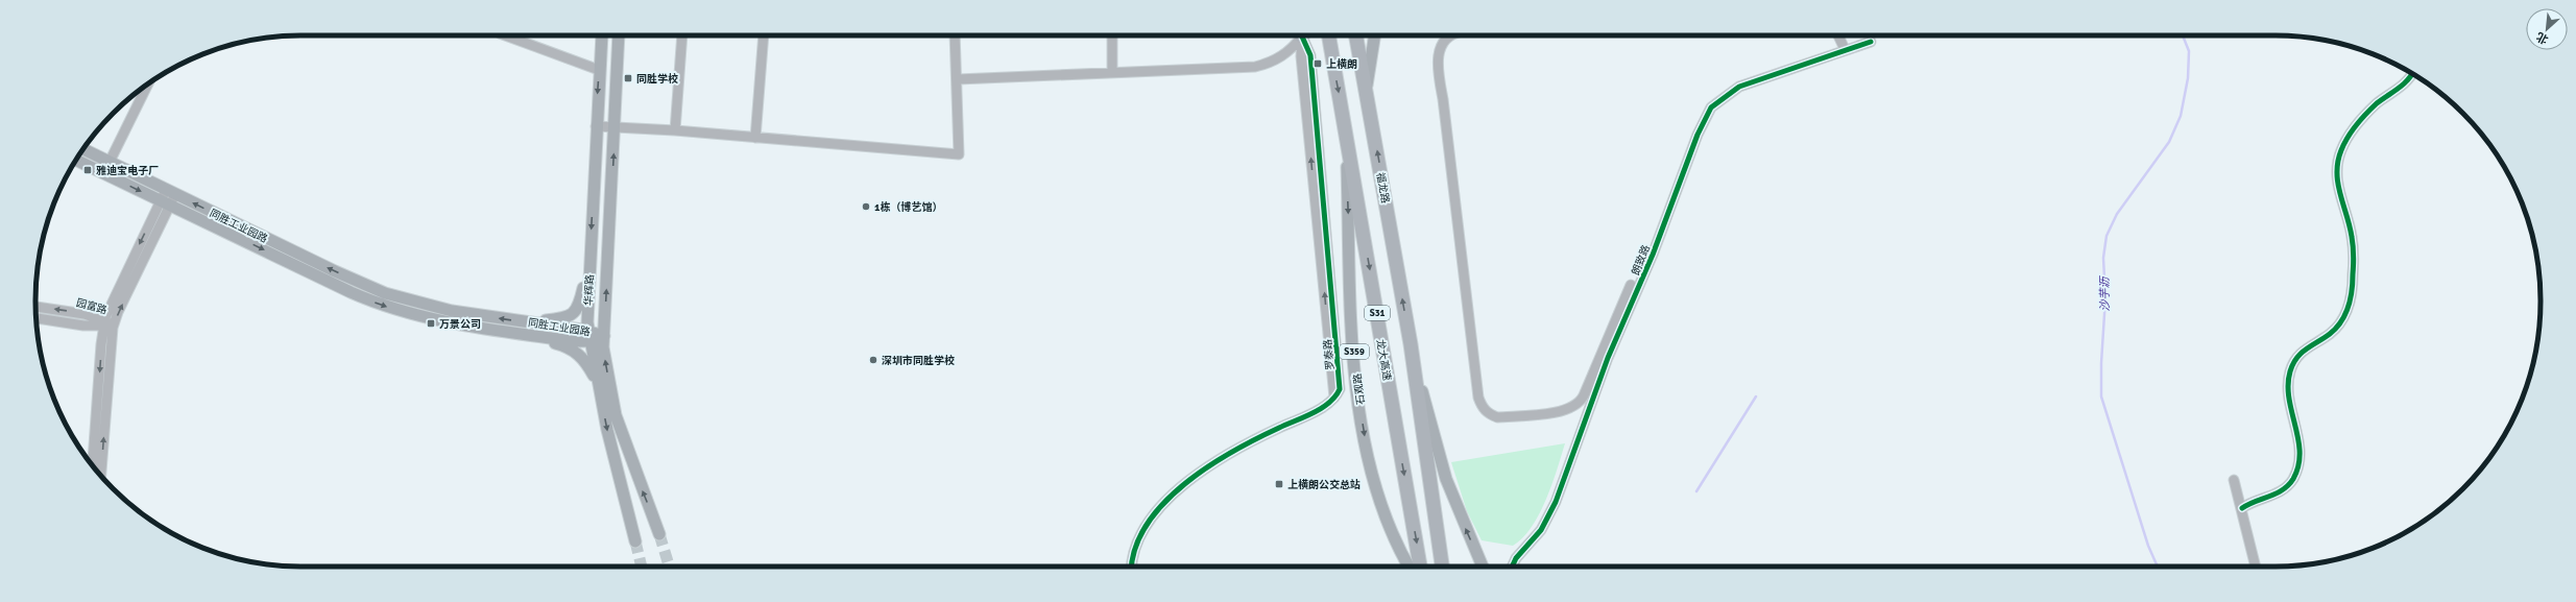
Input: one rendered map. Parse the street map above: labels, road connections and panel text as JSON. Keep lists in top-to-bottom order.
{
  "streets": {
    "highway": ["福龙路", "S31", "龙大高速"],
    "main road": [
      "同胜工业园路",
      "华辉路",
      "S359",
      "石观路"
    ],
    "street": ["朗致路", "园富路", "罗泰路"]
  },
  "crossings": [
    ["福龙路", "S31"],
    ["同胜工业园路", "华辉路"],
    ["S31", "龙大高速"],
    ["S31", "石观路"],
    ["龙大高速", "石观路"]
  ],
  "one_way": ["福龙路"],
  "water": ["沙芋沥"],
  "places": {
    "transit": [
      "上横朗",
      "同胜学校",
      "雅迪宝电子厂",
      "万景公司",
      "上横朗公交总站"
    ],
    "other": ["1栋（博艺馆）", "深圳市同胜学校"]
  },
  "north": "bottom left"
}
